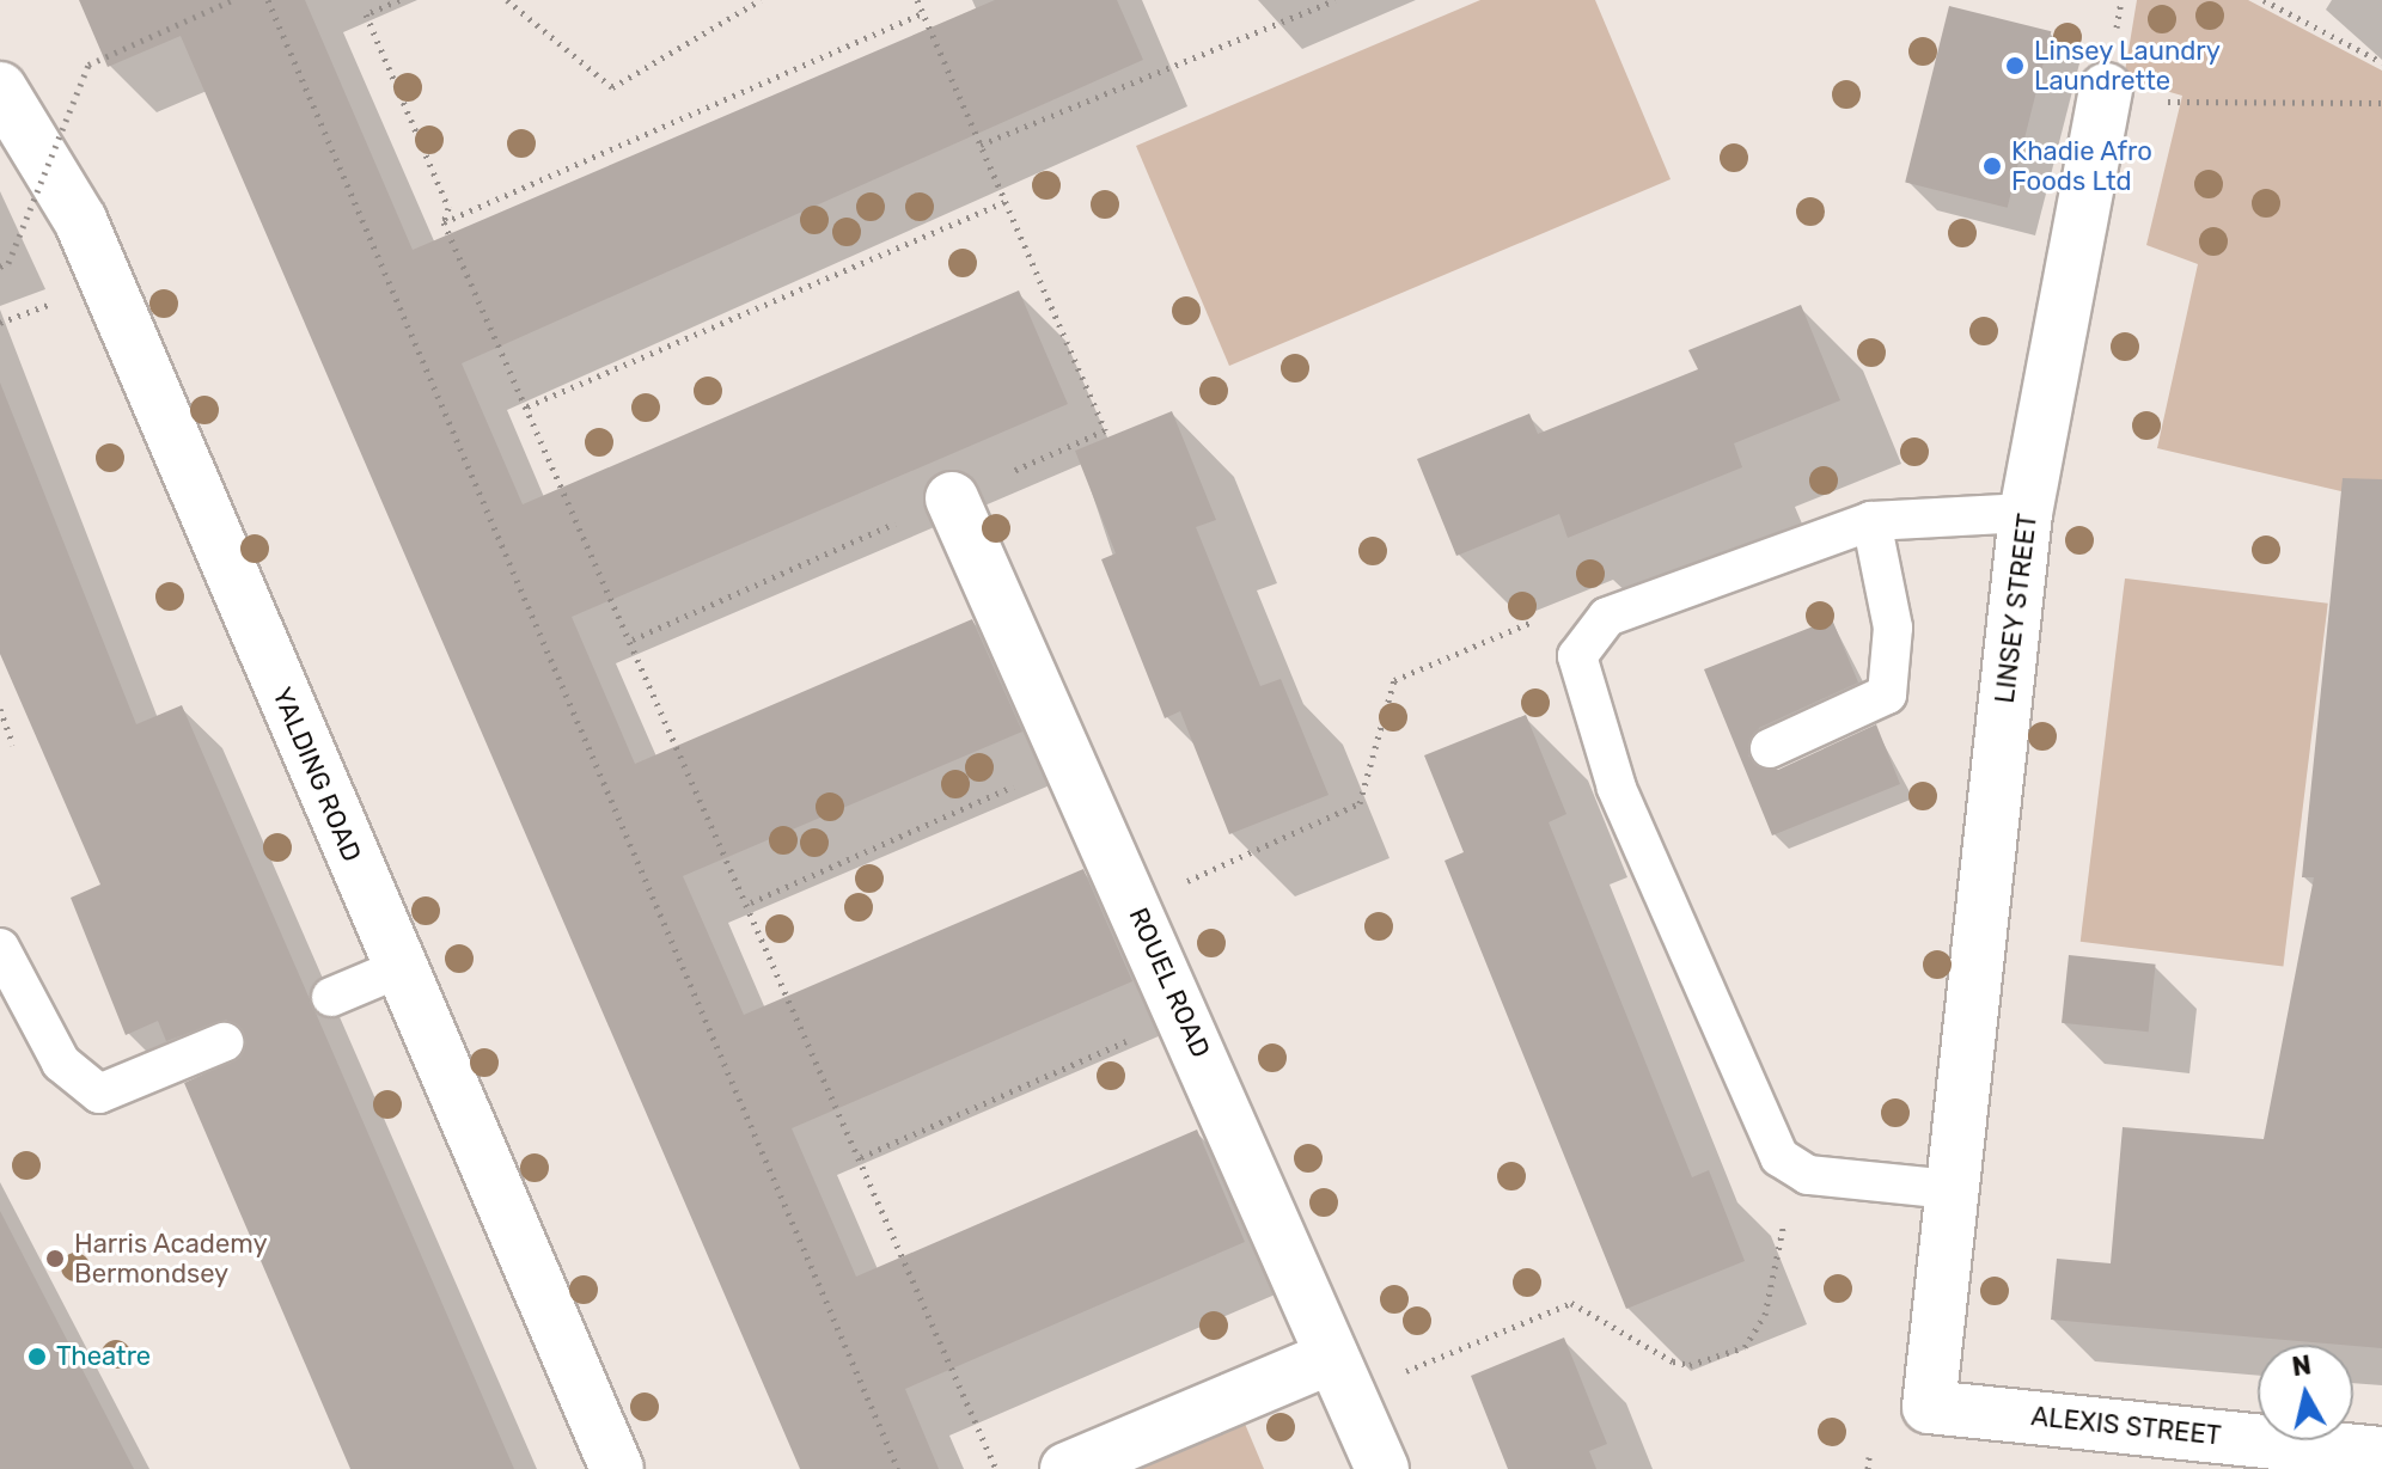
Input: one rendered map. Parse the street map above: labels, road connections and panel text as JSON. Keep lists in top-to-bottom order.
{
  "streets": {
    "street": [
      "LINSEY STREET",
      "YALDING ROAD",
      "ROUEL ROAD",
      "ALEXIS STREET"
    ]
  },
  "crossings": [
    ["LINSEY STREET", "ALEXIS STREET"]
  ],
  "places": [
    "Linsey Laundry Laundrette",
    "Khadie Afro Foods Ltd",
    "Harris Academy Bermondsey",
    "Theatre"
  ],
  "north": "top"
}
